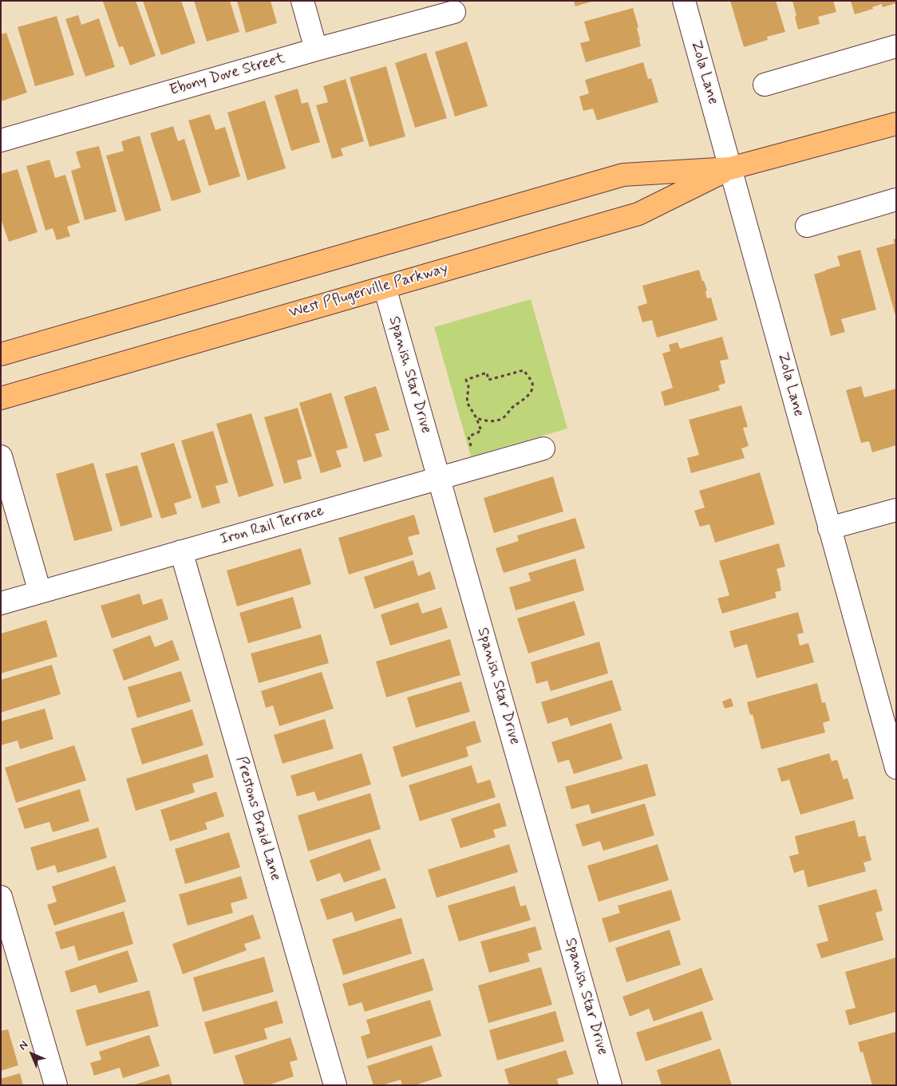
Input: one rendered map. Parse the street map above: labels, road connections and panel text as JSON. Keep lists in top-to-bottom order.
{
  "streets": {
    "main road": ["West Pflugerville Parkway"],
    "street": [
      "Zola Lane",
      "Ebony Dove Street",
      "Spanish Star Drive",
      "Iron Rail Terrace",
      "Prestons Braid Lane"
    ]
  },
  "crossings": [
    ["Zola Lane", "West Pflugerville Parkway"],
    ["West Pflugerville Parkway", "Spanish Star Drive"],
    ["Spanish Star Drive", "Iron Rail Terrace"],
    ["Iron Rail Terrace", "Prestons Braid Lane"]
  ],
  "north": "top left"
}
